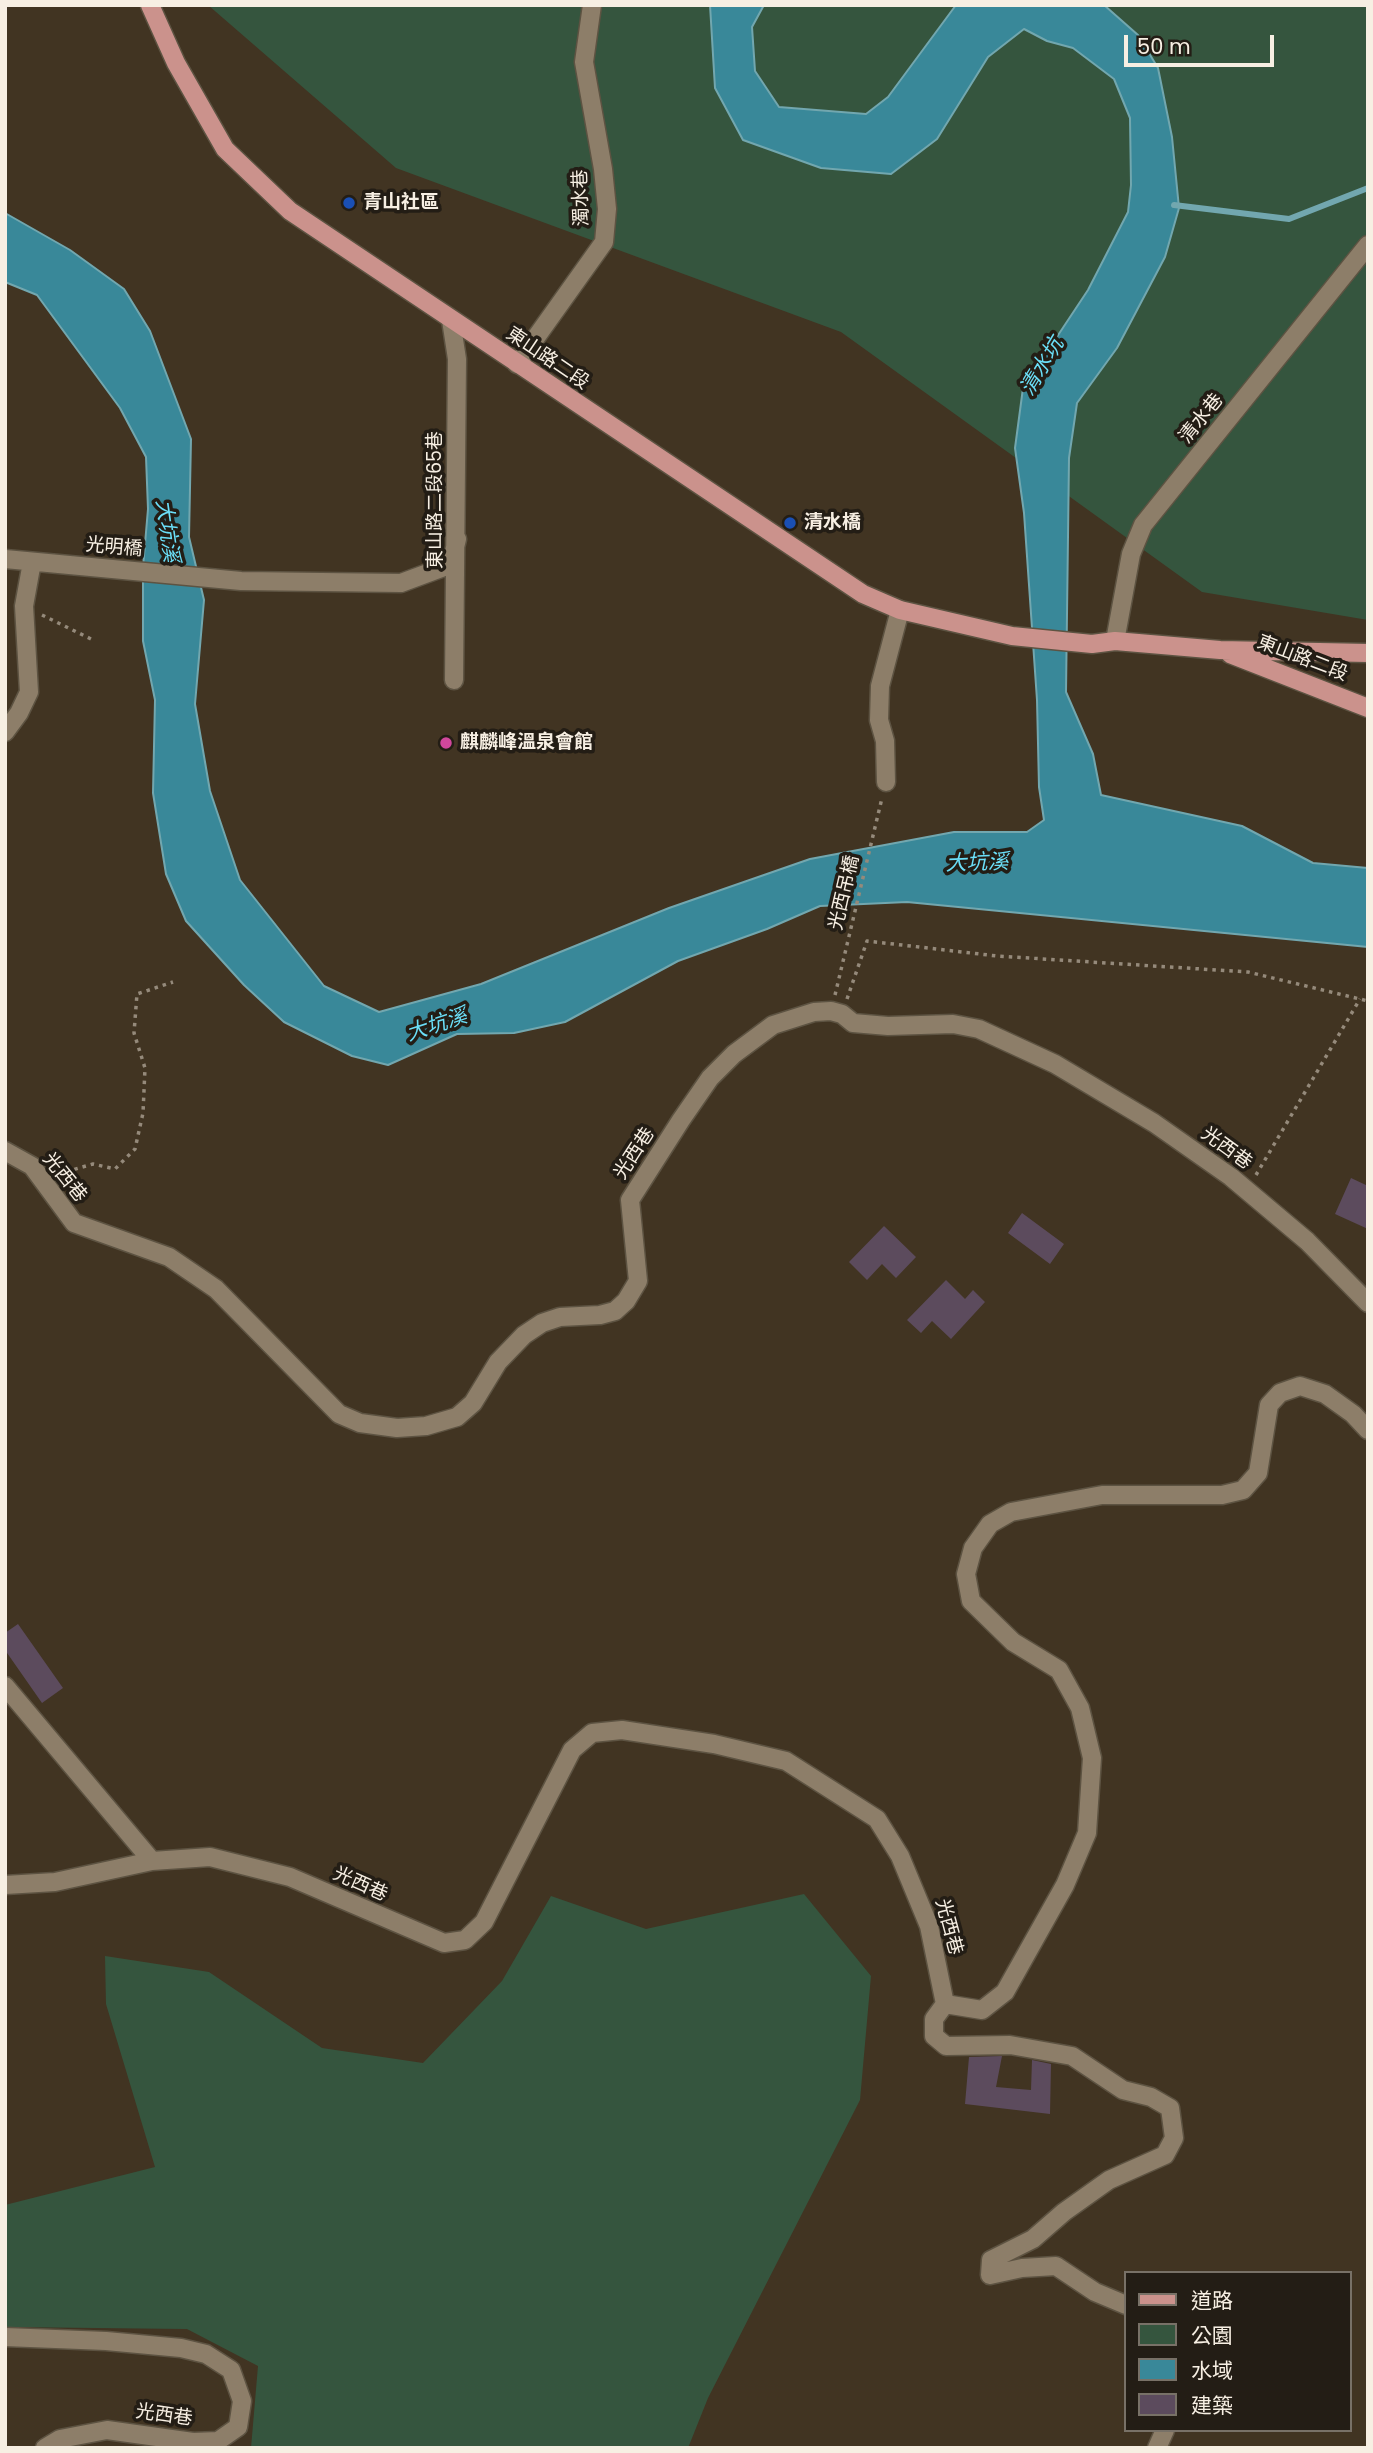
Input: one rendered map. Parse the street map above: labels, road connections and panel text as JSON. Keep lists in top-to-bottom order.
{
  "streets": {
    "main road": ["東山路二段"],
    "lane": [
      "濁水巷",
      "清水巷",
      "東山路二段65巷",
      "光明橋",
      "光西巷"
    ],
    "path": ["光西吊橋"]
  },
  "crossings": [
    ["濁水巷", "東山路二段"],
    ["東山路二段", "清水巷"],
    ["東山路二段", "東山路二段65巷"],
    ["東山路二段65巷", "光明橋"],
    ["光西吊橋", "光西巷"]
  ],
  "water": ["清水坑", "大坑溪"],
  "places": ["青山社區", "清水橋", "麒麟峰溫泉會館"],
  "legend": [
    "道路",
    "公園",
    "水域",
    "建築"
  ],
  "scale_bar": "50 m"
}
